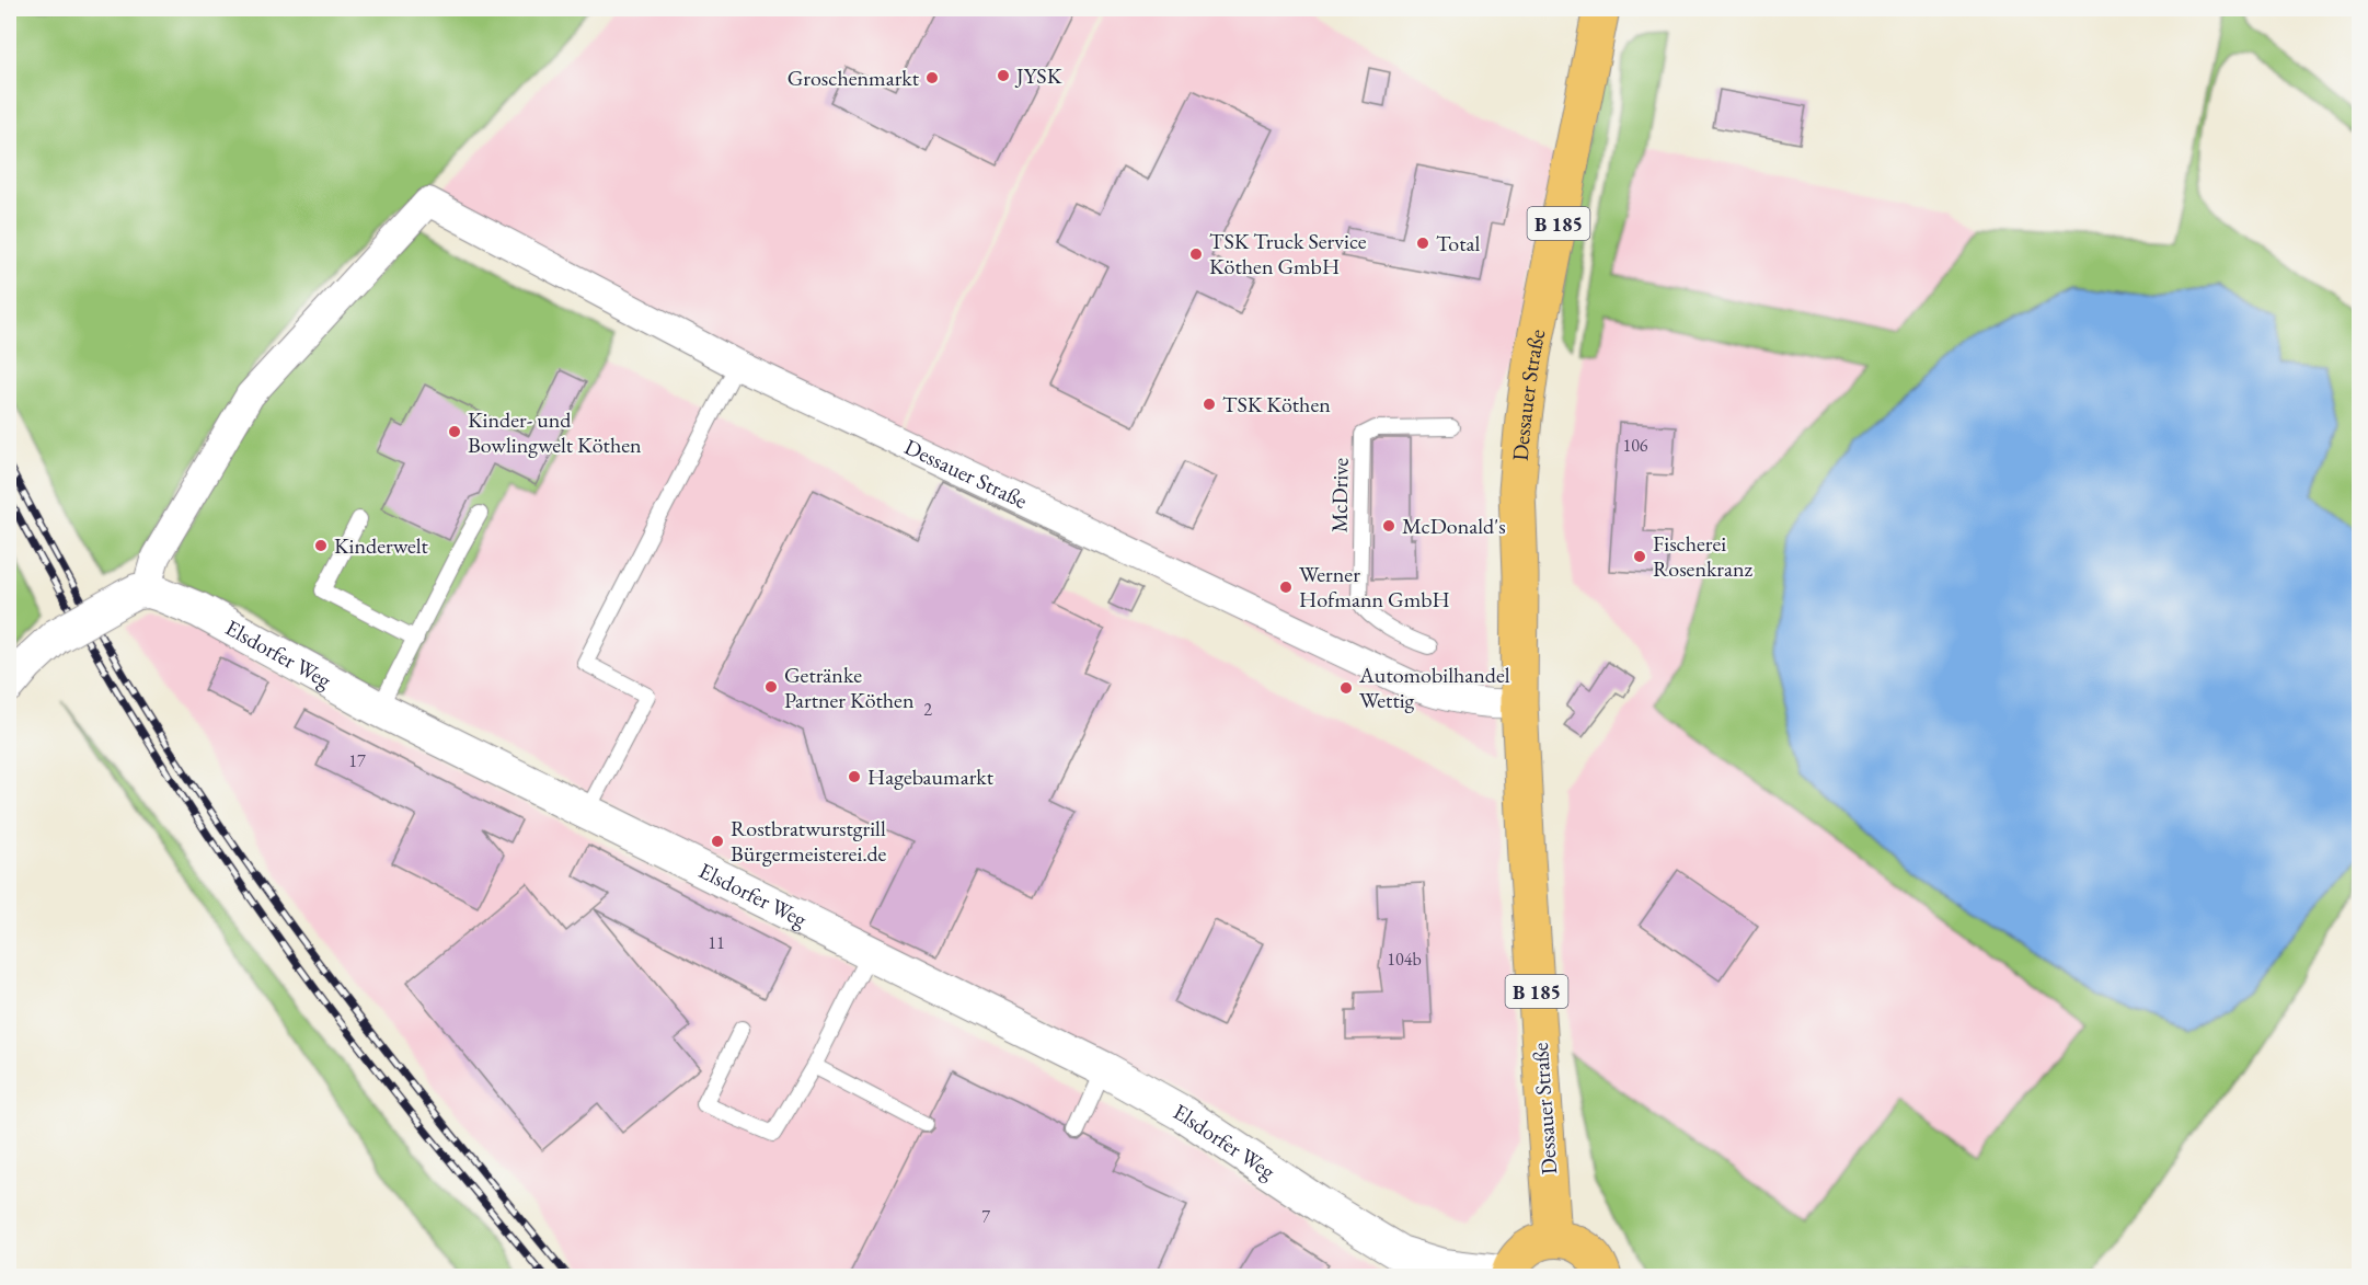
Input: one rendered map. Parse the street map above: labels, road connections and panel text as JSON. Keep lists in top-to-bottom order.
{
  "streets": {
    "main road": ["B 185", "Dessauer Straße"],
    "street": ["Elsdorfer Weg"],
    "lane": ["McDrive"]
  },
  "crossings": [
    ["Dessauer Straße", "Elsdorfer Weg"]
  ],
  "places": [
    "JYSK",
    "Groschenmarkt",
    "Total",
    "TSK Truck Service Köthen GmbH",
    "TSK Köthen",
    "Kinder- und Bowlingwelt Köthen",
    "McDonald's",
    "Kinderwelt",
    "Fischerei Rosenkranz",
    "Werner Hofmann GmbH",
    "Getränke Partner Köthen",
    "Automobilhandel Wettig",
    "Hagebaumarkt",
    "Rostbratwurstgrill Bürgermeisterei.de"
  ],
  "house_numbers": [
    "106",
    "2",
    "17",
    "11",
    "104b",
    "7"
  ]
}
